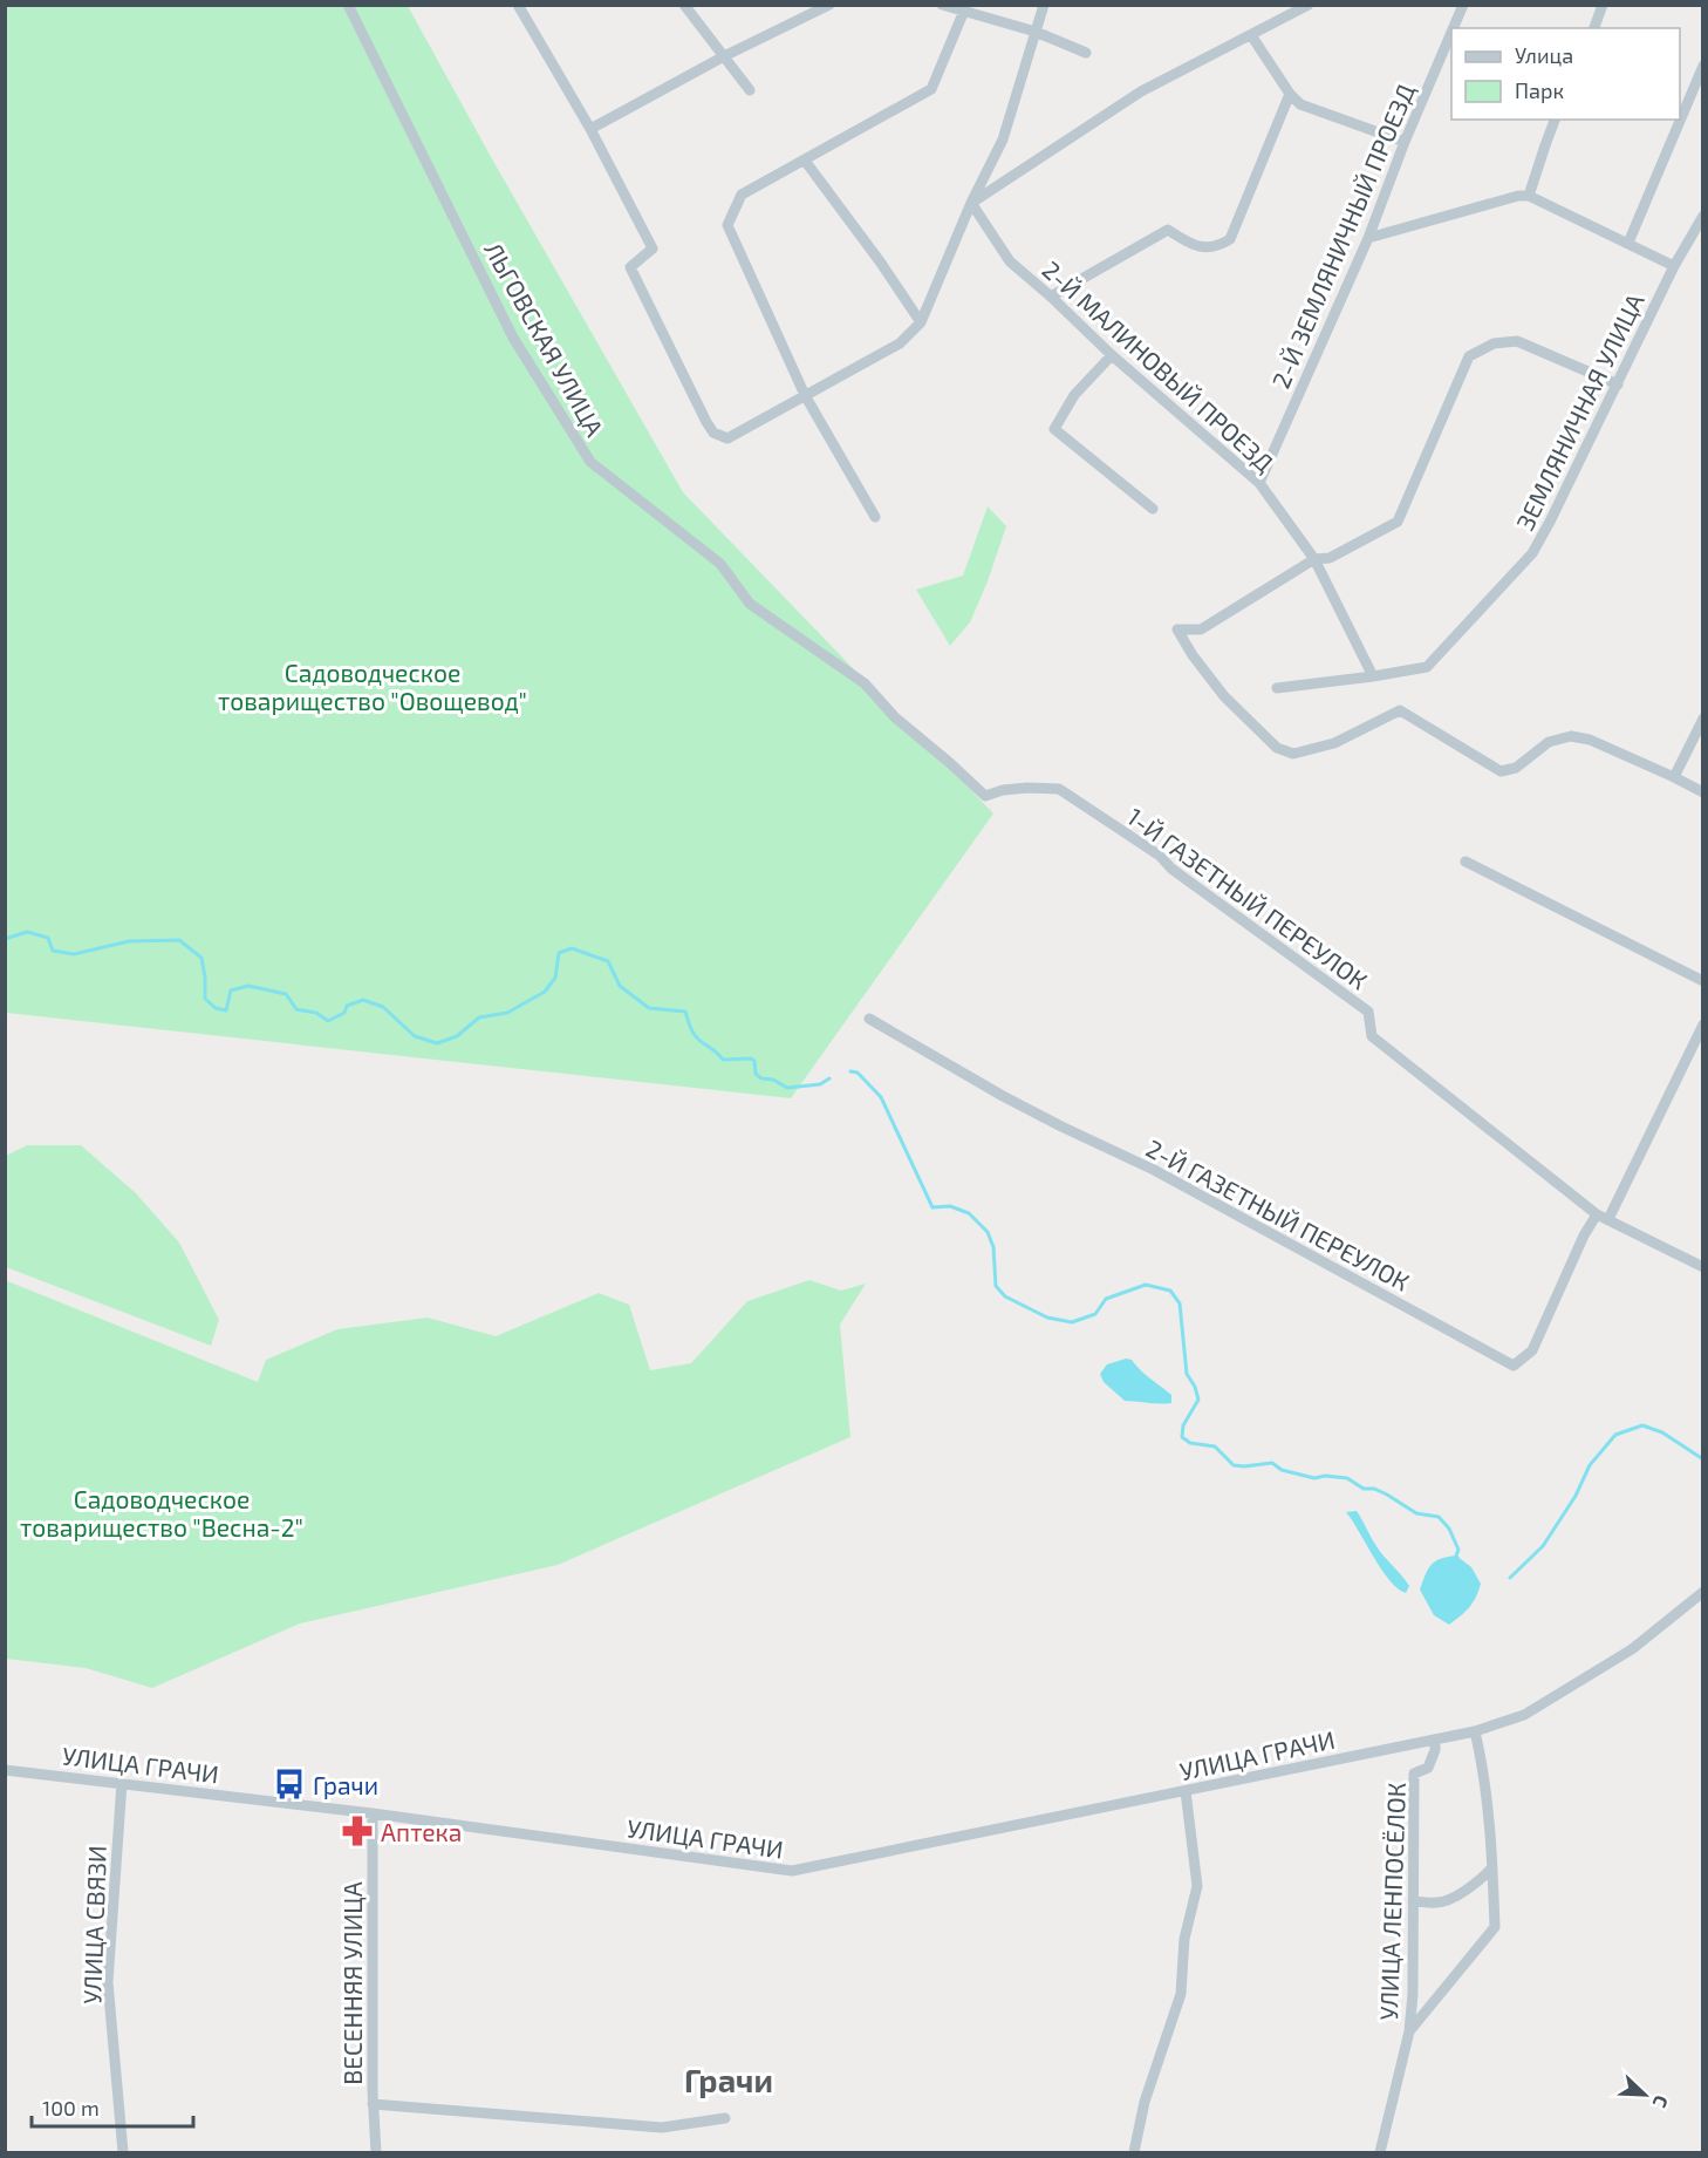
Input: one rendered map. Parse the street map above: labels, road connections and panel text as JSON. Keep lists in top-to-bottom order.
{
  "streets": {
    "street": [
      "2-Й ЗЕМЛЯНИЧНЫЙ ПРОЕЗД",
      "ЛЬГОВСКАЯ УЛИЦА",
      "2-Й МАЛИНОВЫЙ ПРОЕЗД",
      "ЗЕМЛЯНИЧНАЯ УЛИЦА",
      "1-Й ГАЗЕТНЫЙ ПЕРЕУЛОК",
      "2-Й ГАЗЕТНЫЙ ПЕРЕУЛОК",
      "УЛИЦА ГРАЧИ",
      "УЛИЦА ЛЕНПОСЁЛОК",
      "УЛИЦА СВЯЗИ",
      "ВЕСЕННЯЯ УЛИЦА"
    ]
  },
  "crossings": [
    ["2-Й ЗЕМЛЯНИЧНЫЙ ПРОЕЗД", "2-Й МАЛИНОВЫЙ ПРОЕЗД"],
    ["ЛЬГОВСКАЯ УЛИЦА", "1-Й ГАЗЕТНЫЙ ПЕРЕУЛОК"],
    ["2-Й МАЛИНОВЫЙ ПРОЕЗД", "ЗЕМЛЯНИЧНАЯ УЛИЦА"],
    ["1-Й ГАЗЕТНЫЙ ПЕРЕУЛОК", "2-Й ГАЗЕТНЫЙ ПЕРЕУЛОК"],
    ["УЛИЦА ГРАЧИ", "УЛИЦА ЛЕНПОСЁЛОК"],
    ["УЛИЦА ГРАЧИ", "УЛИЦА СВЯЗИ"],
    ["УЛИЦА ГРАЧИ", "ВЕСЕННЯЯ УЛИЦА"]
  ],
  "districts": ["Грачи"],
  "parks": ["Садоводческое товарищество \"Овощевод\"", "Садоводческое товарищество \"Весна-2\""],
  "places": {
    "bus stop": ["Грачи"],
    "pharmacy": ["Аптека"]
  },
  "legend": ["Улица", "Парк"],
  "scale_bar": "100 m",
  "north": "bottom right"
}
